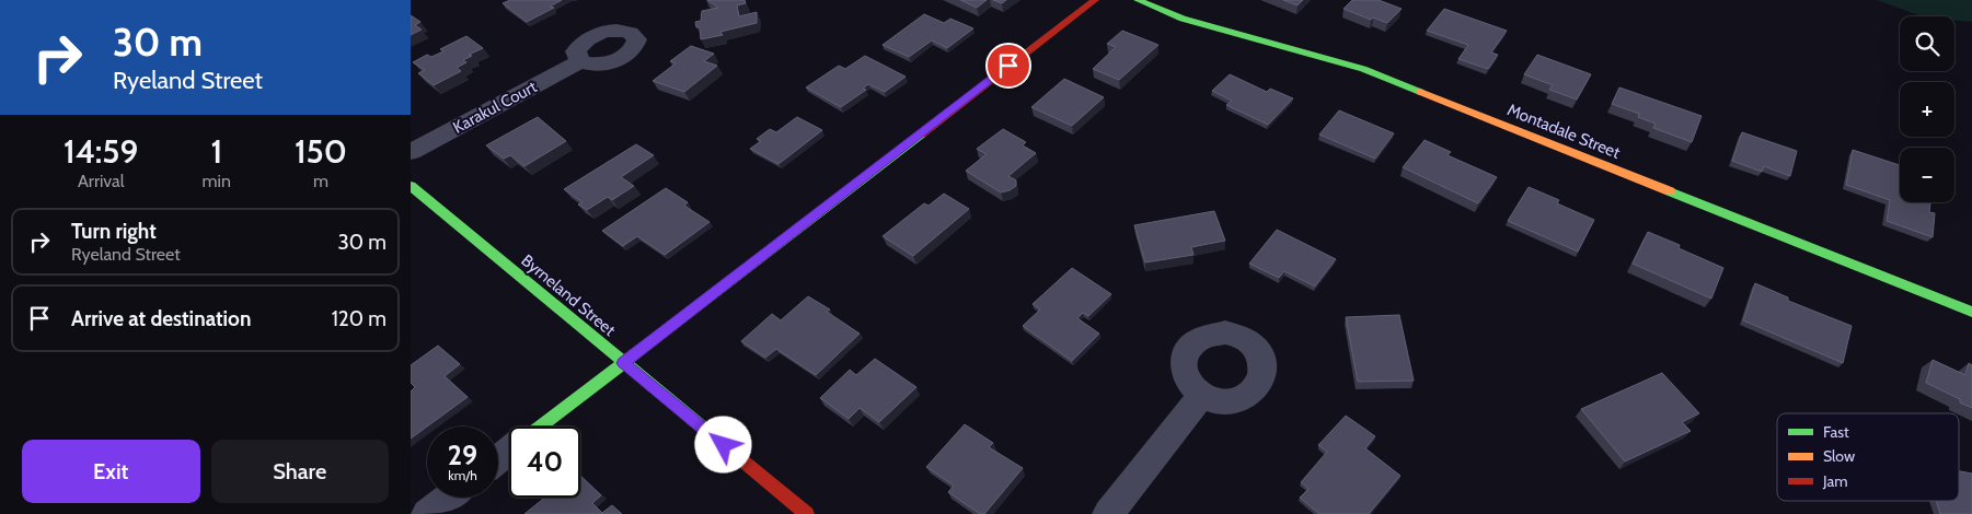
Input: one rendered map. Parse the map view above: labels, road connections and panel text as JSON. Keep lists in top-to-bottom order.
{
  "streets": {
    "street": ["Karakul Court", "Montadale Street", "Byrneland Street"]
  },
  "legend": ["Fast", "Slow", "Jam"],
  "page": {
    "turn": ["30 m", "Ryeland Street"],
    "map_buttons": ["+", "−"],
    "eta": [
      "14:59",
      "Arrival",
      "1",
      "min",
      "150",
      "m"
    ],
    "list": [
      {
        "name": "Turn right",
        "note": "Ryeland Street",
        "value": "30 m"
      },
      {
        "name": "Arrive at destination",
        "value": "120 m"
      }
    ],
    "speed": "29 km/h",
    "limit": "40",
    "buttons": ["Exit", "Share"]
  }
}
